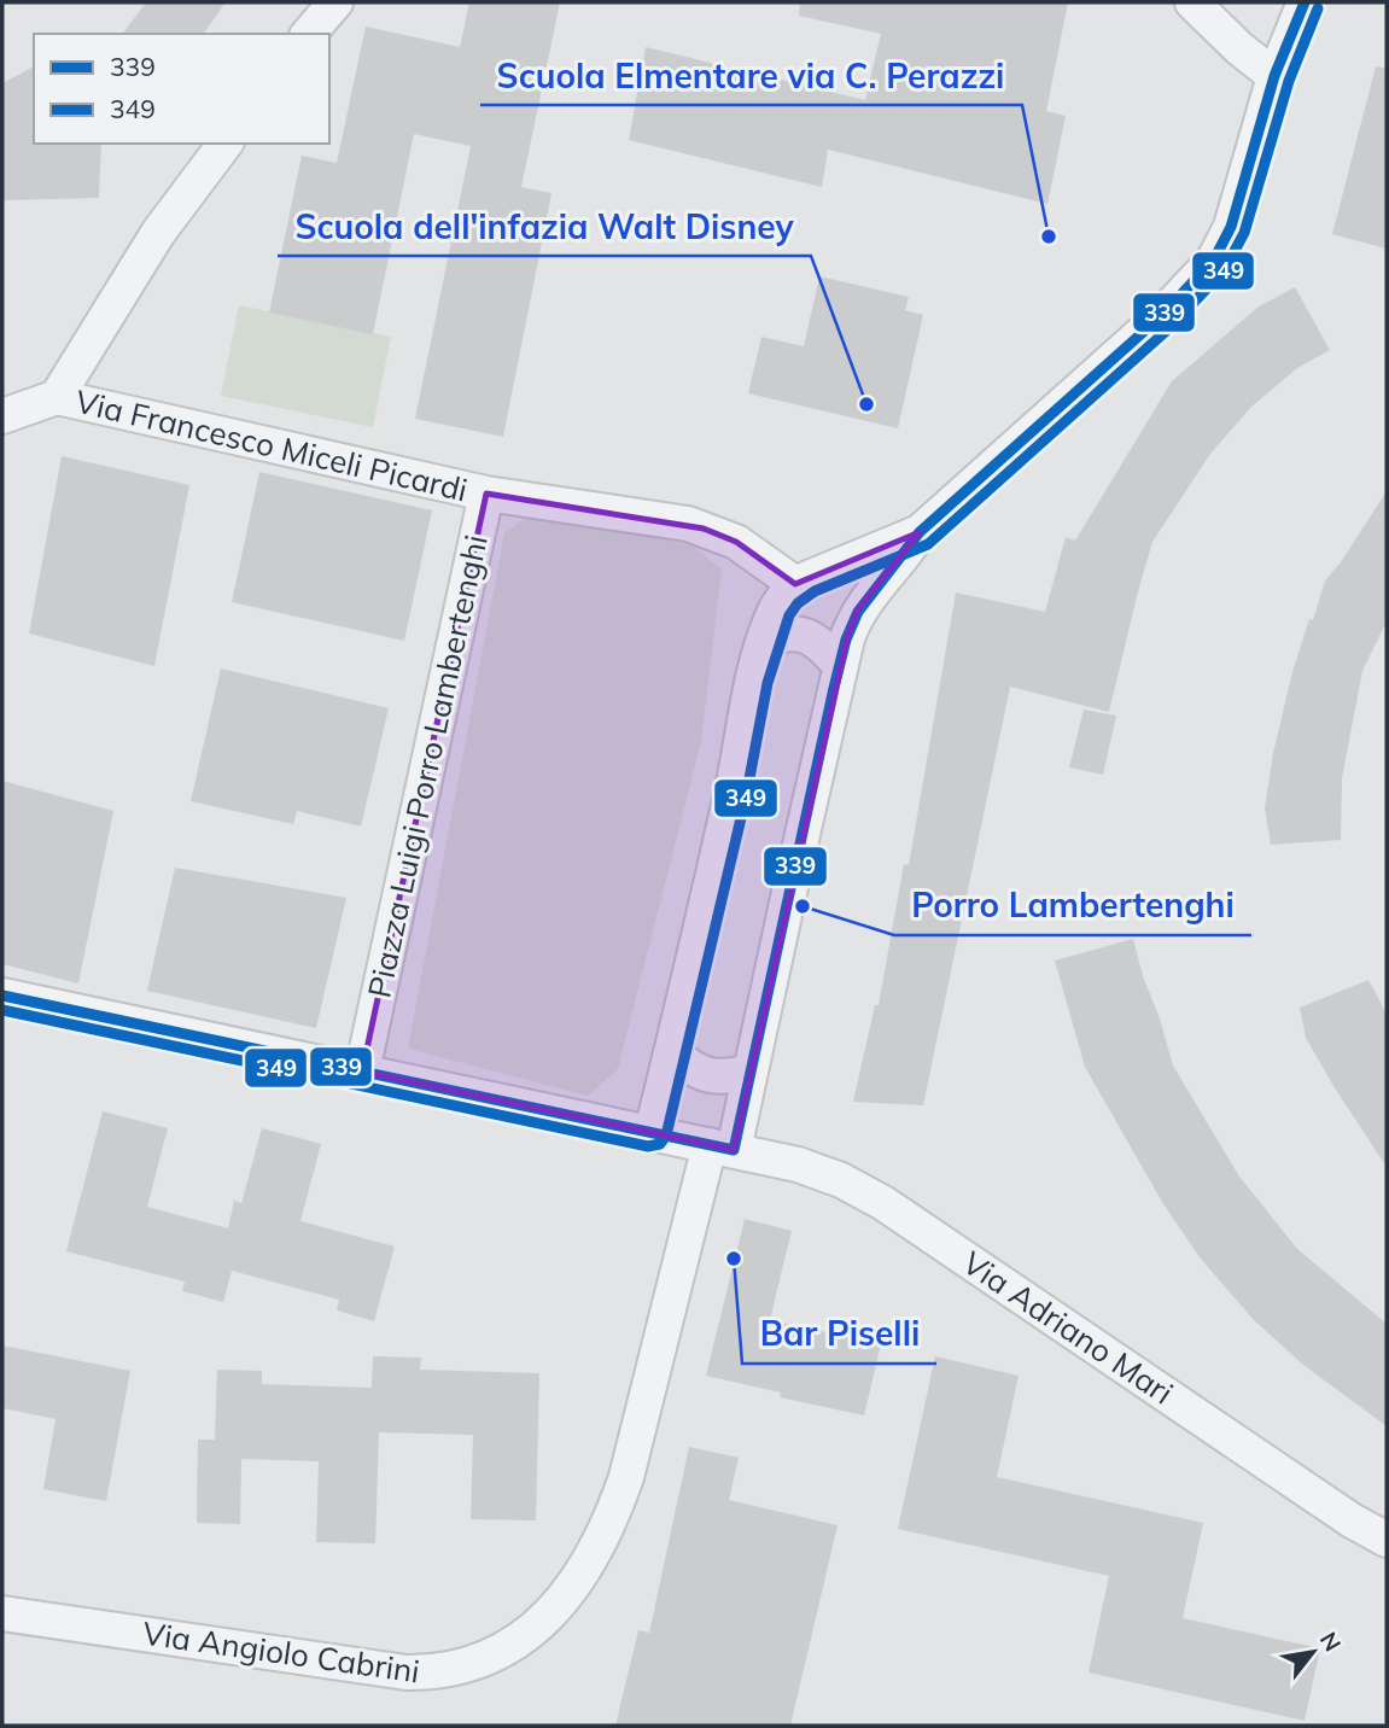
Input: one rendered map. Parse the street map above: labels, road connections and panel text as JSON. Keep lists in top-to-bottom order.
{
  "streets": {
    "street": [
      "Via Francesco Miceli Picardi",
      "Piazza Luigi Porro Lambertenghi",
      "Via Adriano Mari",
      "Via Angiolo Cabrini"
    ]
  },
  "crossings": [
    ["Via Francesco Miceli Picardi", "Piazza Luigi Porro Lambertenghi"],
    ["Via Adriano Mari", "Via Angiolo Cabrini"]
  ],
  "places": [
    "Scuola Elmentare via C. Perazzi",
    "Scuola dell'infazia Walt Disney",
    "Porro Lambertenghi",
    "Bar Piselli"
  ],
  "lines": ["transit line 339", "transit line 349"],
  "legend": ["339", "349"],
  "north": "top right"
}
